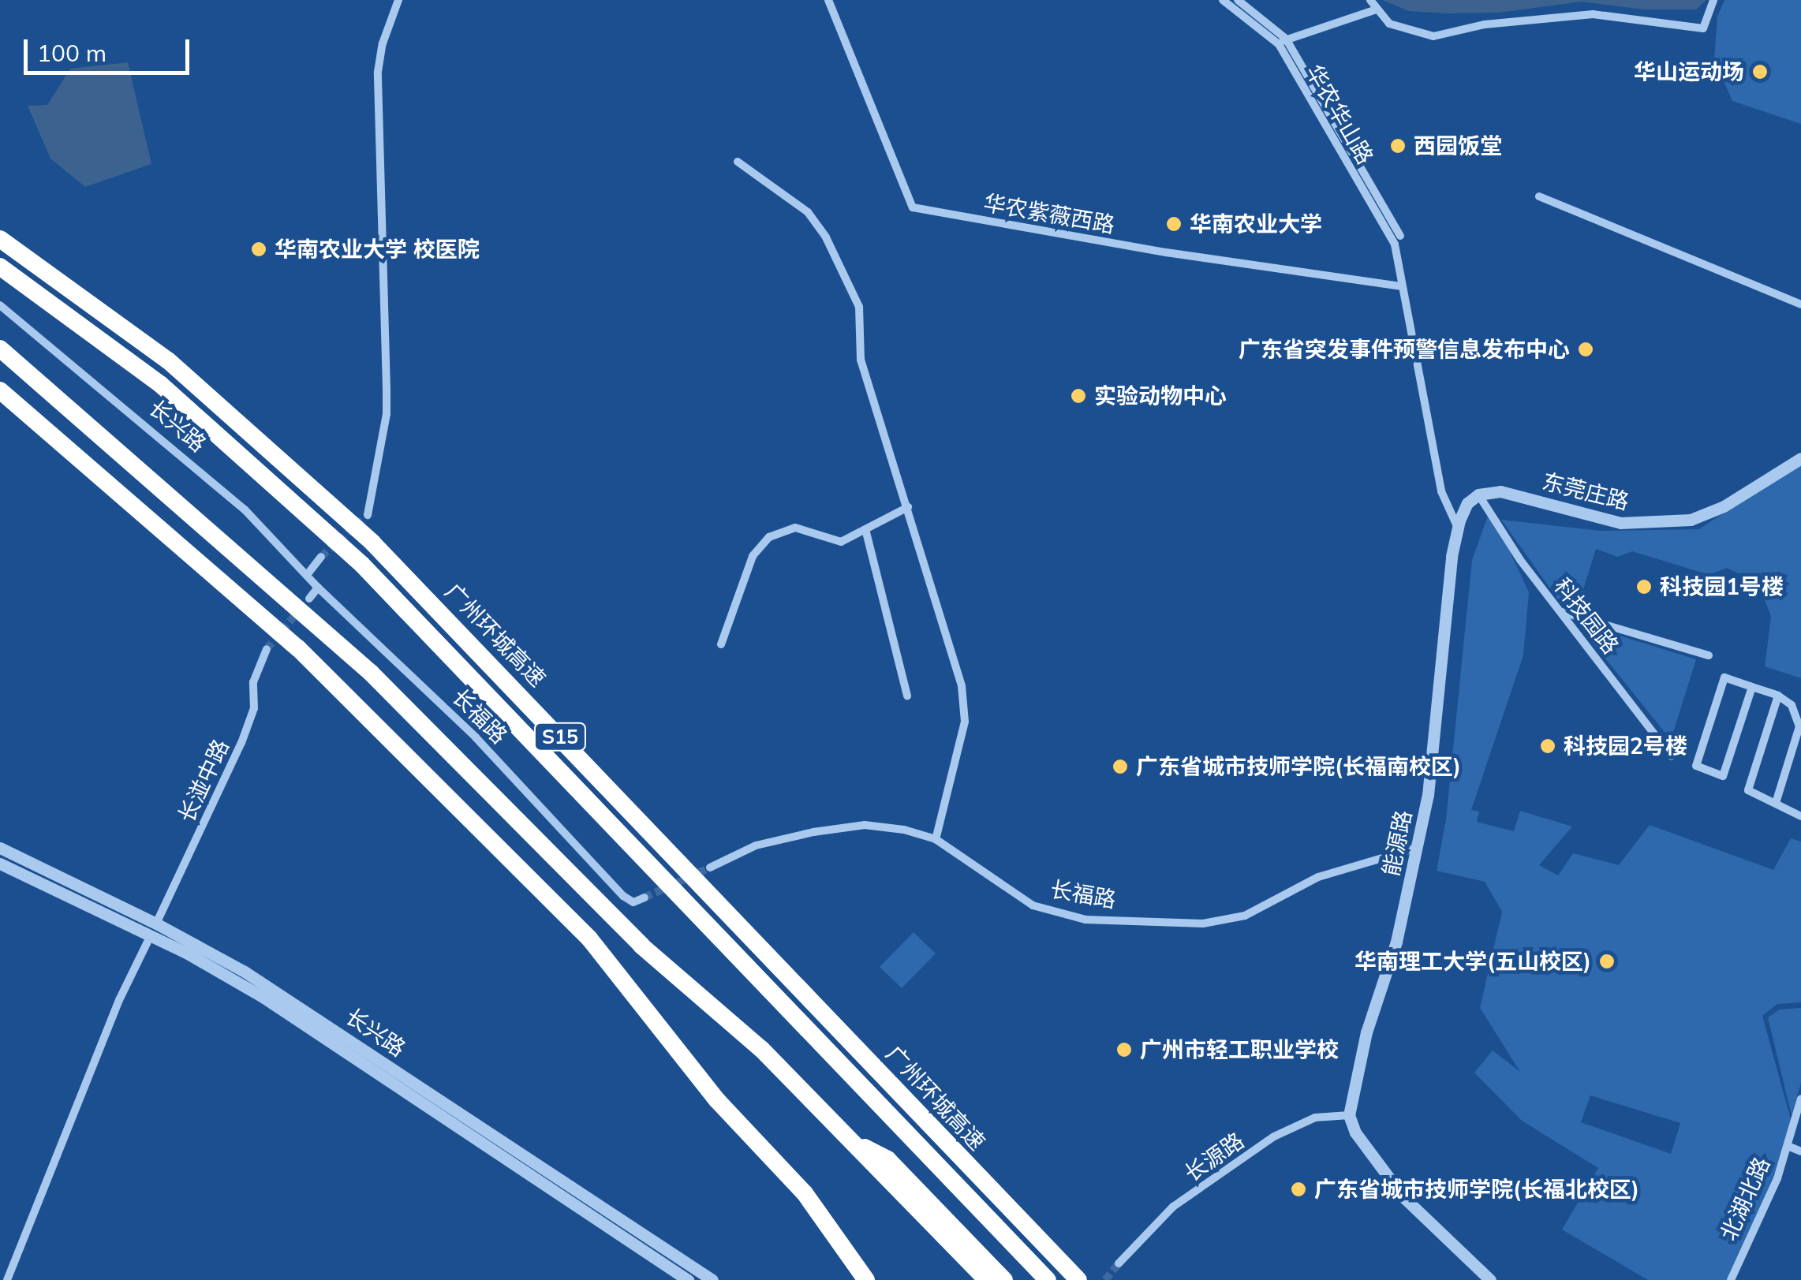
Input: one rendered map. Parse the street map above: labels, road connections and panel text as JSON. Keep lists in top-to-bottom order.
{
  "streets": {
    "highway": ["广州环城高速", "S15"],
    "street": [
      "华农华山路",
      "华农紫薇西路",
      "长兴路",
      "东莞庄路",
      "科技园路",
      "长福路",
      "长湴中路",
      "能源路",
      "长源路",
      "北湖北路"
    ]
  },
  "crossings": [
    ["华农华山路", "华农紫薇西路"],
    ["华农华山路", "能源路"],
    ["长兴路", "长福路"],
    ["长兴路", "长湴中路"],
    ["东莞庄路", "科技园路"],
    ["长福路", "能源路"],
    ["能源路", "长源路"]
  ],
  "places": [
    "华山运动场",
    "西园饭堂",
    "华南农业大学",
    "华南农业大学 校医院",
    "广东省突发事件预警信息发布中心",
    "实验动物中心",
    "科技园1号楼",
    "科技园2号楼",
    "广东省城市技师学院(长福南校区)",
    "华南理工大学(五山校区)",
    "广州市轻工职业学校",
    "广东省城市技师学院(长福北校区)"
  ],
  "scale_bar": "100 m"
}
